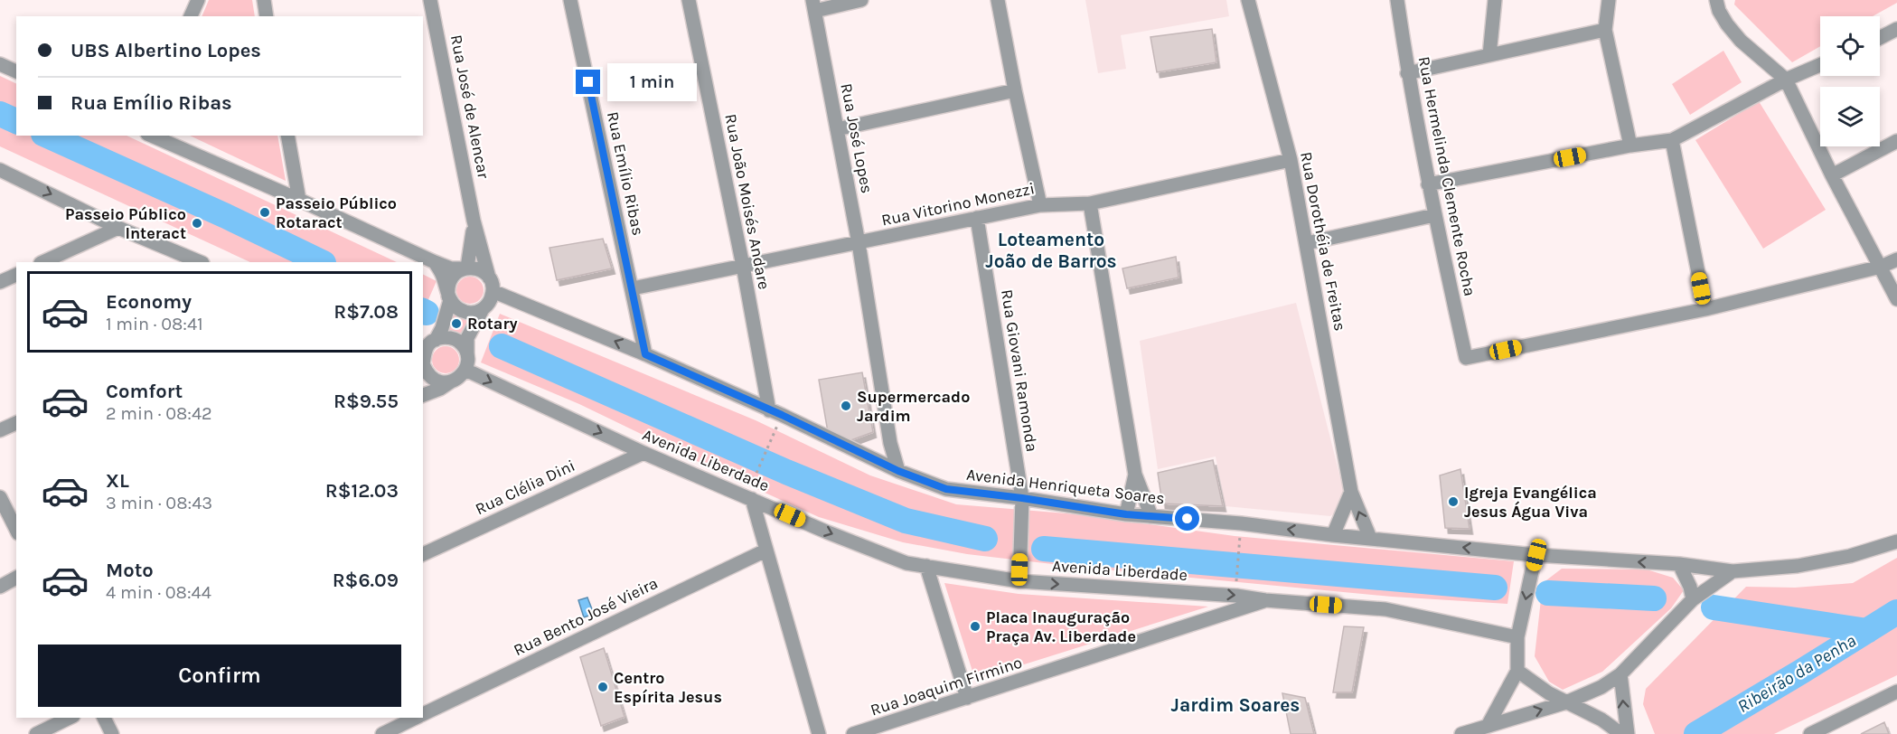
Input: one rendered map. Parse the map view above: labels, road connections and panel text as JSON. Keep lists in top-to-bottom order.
{
  "streets": {
    "street": [
      "Rua José de Alencar",
      "Rua José Lopes",
      "Rua Emílio Ribas",
      "Rua Hermelinda Clemente Rocha",
      "Rua João Moisés Andare",
      "Rua Vitorino Monezzi",
      "Rua Dorothéia de Freitas",
      "Rua Giovani Ramonda",
      "Avenida Liberdade",
      "Avenida Henriqueta Soares",
      "Rua Clélia Dini",
      "Rua Bento José Vieira",
      "Rua Joaquim Firmino"
    ]
  },
  "crossings": [
    ["Rua José Lopes", "Rua Vitorino Monezzi"],
    ["Rua José Lopes", "Avenida Henriqueta Soares"],
    ["Rua Emílio Ribas", "Rua Vitorino Monezzi"],
    ["Rua Emílio Ribas", "Avenida Henriqueta Soares"],
    ["Rua João Moisés Andare", "Rua Vitorino Monezzi"],
    ["Rua João Moisés Andare", "Avenida Henriqueta Soares"],
    ["Rua Vitorino Monezzi", "Rua Dorothéia de Freitas"],
    ["Rua Vitorino Monezzi", "Rua Giovani Ramonda"],
    ["Rua Dorothéia de Freitas", "Avenida Henriqueta Soares"],
    ["Rua Giovani Ramonda", "Avenida Liberdade"],
    ["Rua Giovani Ramonda", "Avenida Henriqueta Soares"],
    ["Avenida Liberdade", "Rua Clélia Dini"],
    ["Avenida Liberdade", "Rua Joaquim Firmino"]
  ],
  "one_way": ["Avenida Liberdade", "Avenida Henriqueta Soares"],
  "districts": ["Loteamento João de Barros", "Jardim Soares"],
  "water": ["Ribeirão da Penha"],
  "places": [
    "Passeio Público Rotaract",
    "Passeio Público Interact",
    "Rotary",
    "Supermercado Jardim",
    "Igreja Evangélica Jesus Água Viva",
    "Placa Inauguração Praça Av. Liberdade",
    "Centro Espírita Jesus"
  ],
  "page": {
    "banner": ["UBS Albertino Lopes", "Rua Emílio Ribas"],
    "bubble": "1 min",
    "list": [
      {
        "name": "Economy",
        "note": "1 min · 08:41",
        "value": "R$7.08"
      },
      {
        "name": "Comfort",
        "note": "2 min · 08:42",
        "value": "R$9.55"
      },
      {
        "name": "XL",
        "note": "3 min · 08:43",
        "value": "R$12.03"
      },
      {
        "name": "Moto",
        "note": "4 min · 08:44",
        "value": "R$6.09"
      }
    ],
    "buttons": "Confirm"
  }
}
